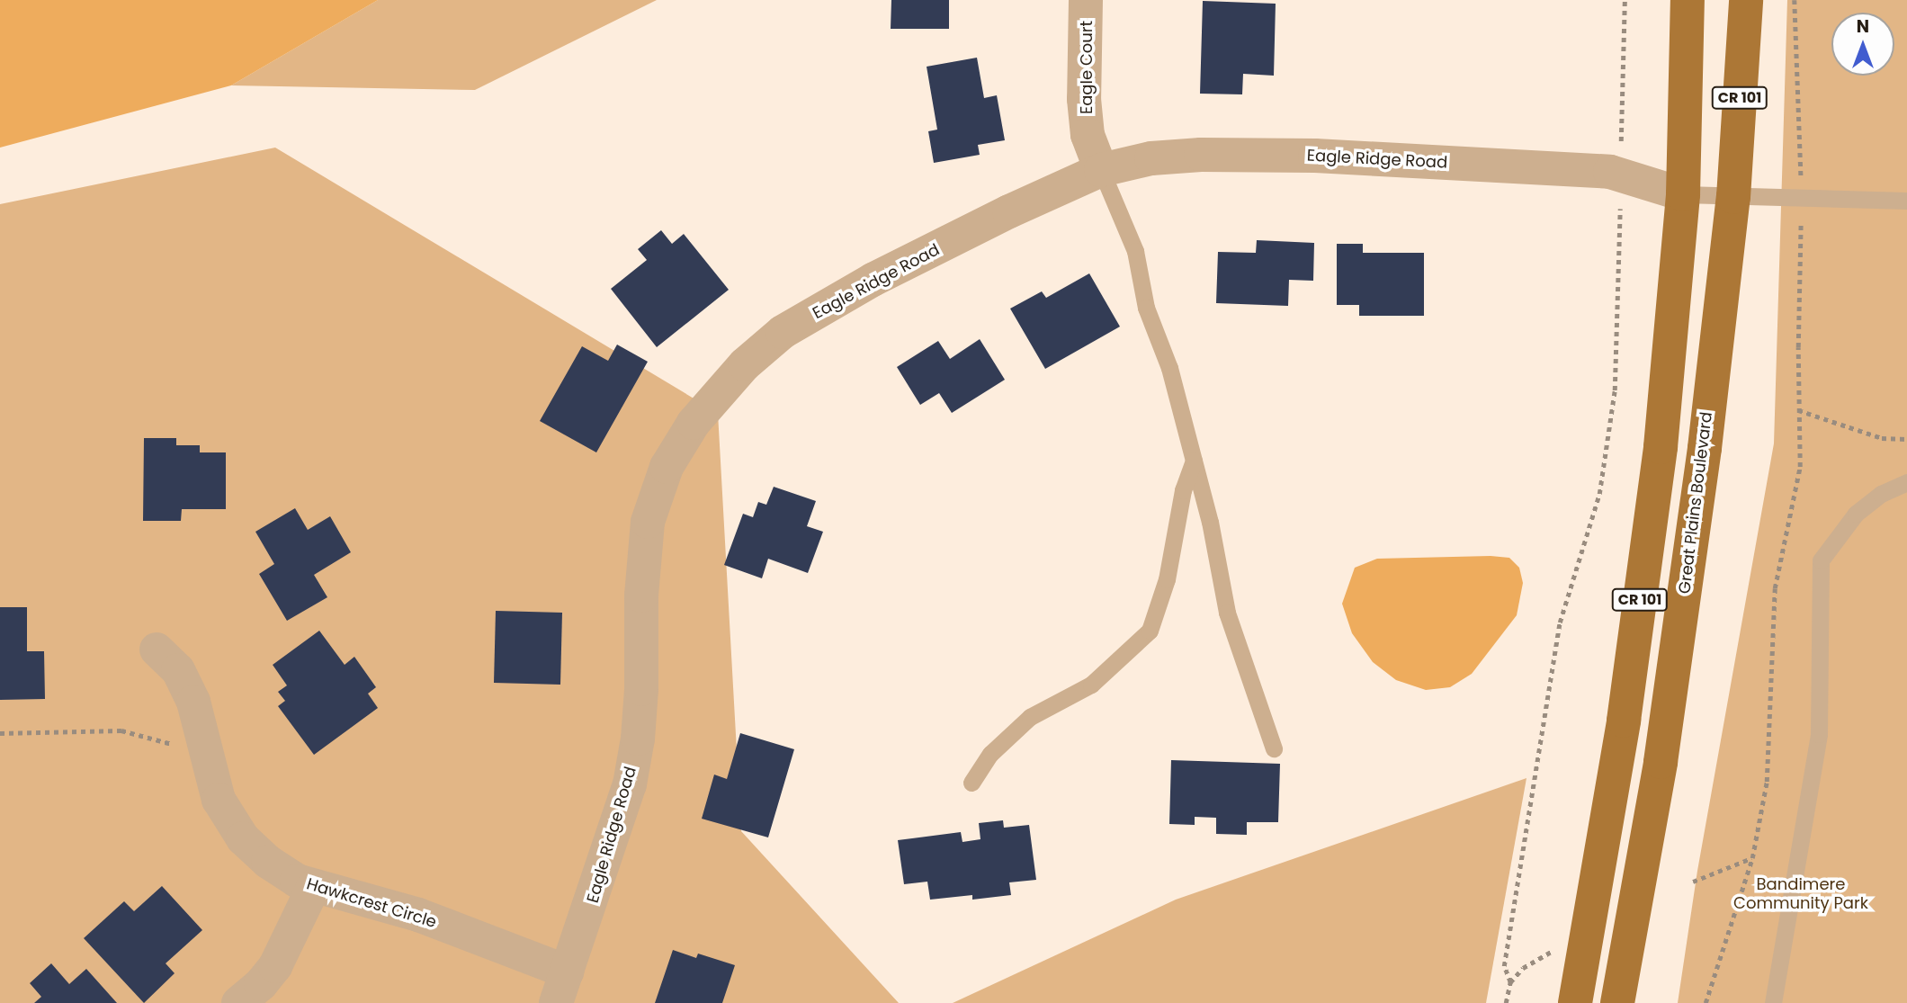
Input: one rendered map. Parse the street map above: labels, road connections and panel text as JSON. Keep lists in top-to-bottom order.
{
  "streets": {
    "main road": ["CR 101", "Great Plains Boulevard"],
    "street": ["Eagle Court", "Eagle Ridge Road", "Hawkcrest Circle"]
  },
  "crossings": [
    ["Eagle Court", "Eagle Ridge Road"],
    ["CR 101", "Eagle Ridge Road"],
    ["Eagle Ridge Road", "Hawkcrest Circle"]
  ],
  "parks": ["Bandimere Community Park"],
  "north": "top"
}
